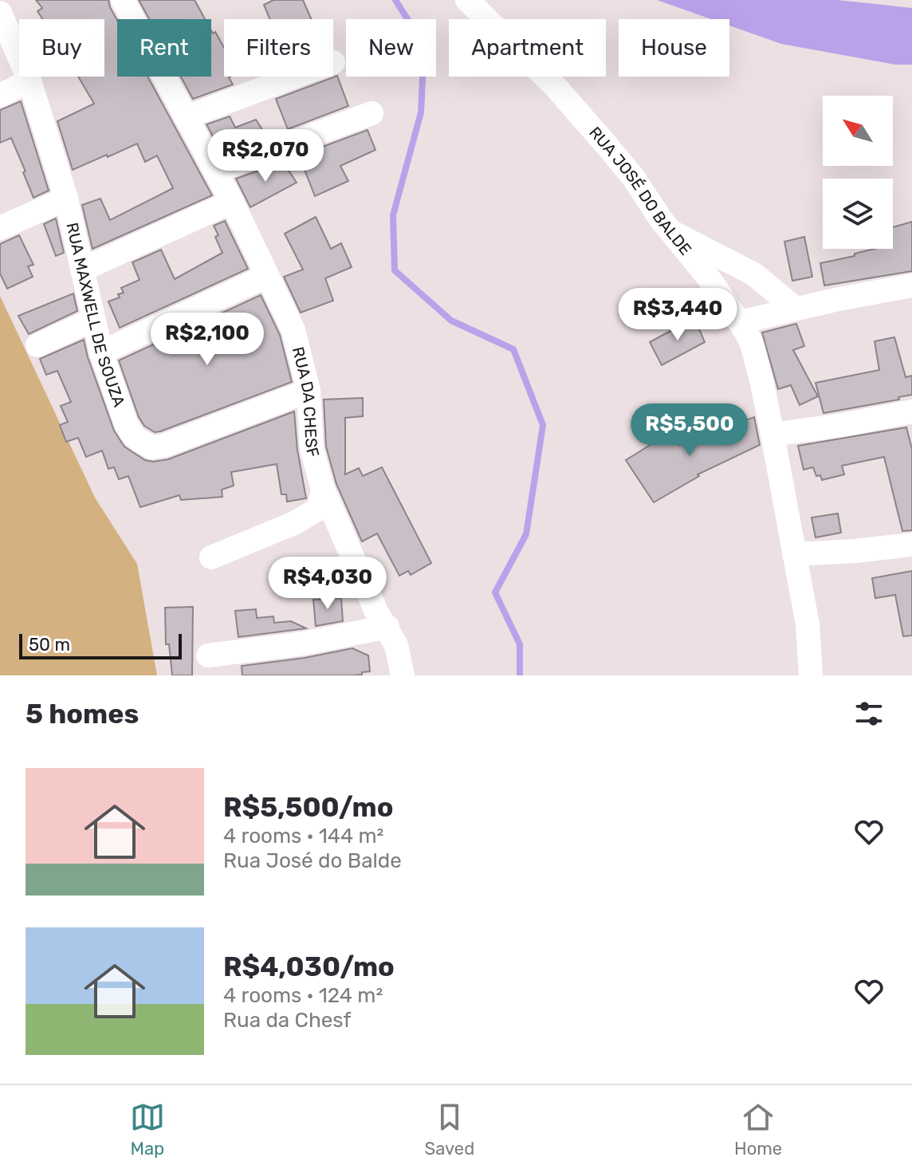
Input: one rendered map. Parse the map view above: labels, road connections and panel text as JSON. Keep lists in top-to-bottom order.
{
  "streets": {
    "street": ["RUA JOSÉ DO BALDE", "RUA MAXWELL DE SOUZA", "RUA DA CHESF"]
  },
  "crossings": [
    ["RUA MAXWELL DE SOUZA", "RUA DA CHESF"]
  ],
  "scale_bar": "50 m",
  "north": "top left",
  "page": {
    "chip": [
      "Buy",
      "Rent",
      "Filters",
      "New",
      "Apartment",
      "House"
    ],
    "price": [
      "R$2,070",
      "R$3,440",
      "R$2,100",
      "R$5,500",
      "R$4,030"
    ],
    "scale": "50 m",
    "heading": "5 homes",
    "list": [
      {
        "name": "R$5,500/mo",
        "note": "4 rooms · 144 m² · Rua José do Balde"
      },
      {
        "name": "R$4,030/mo",
        "note": "4 rooms · 124 m² · Rua da Chesf"
      }
    ],
    "tabs": ["Map", "Saved", "Home"]
  }
}
